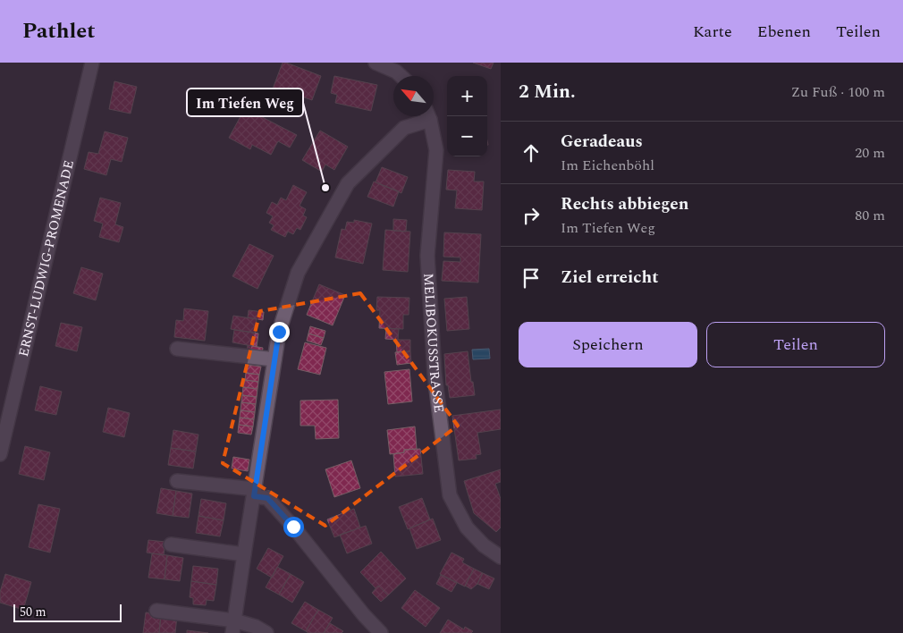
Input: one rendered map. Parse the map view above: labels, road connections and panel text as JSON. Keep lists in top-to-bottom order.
{
  "streets": {
    "street": ["ERNST-LUDWIG-PROMENADE", "MELIBOKUSSTRASSE"]
  },
  "places": ["Im Tiefen Weg"],
  "scale_bar": "50 m",
  "north": "top left",
  "page": {
    "header": "Pathlet",
    "nav": ["Karte", "Ebenen", "Teilen"],
    "heading": ["2 Min.", "Zu Fuß · 100 m"],
    "map_buttons": ["+", "−"],
    "list": [
      ["Geradeaus", "Im Eichenböhl", "20 m"],
      ["Rechts abbiegen", "Im Tiefen Weg", "80 m"],
      "Ziel erreicht"
    ],
    "buttons": ["Speichern", "Teilen"],
    "scale": "50 m"
  }
}
